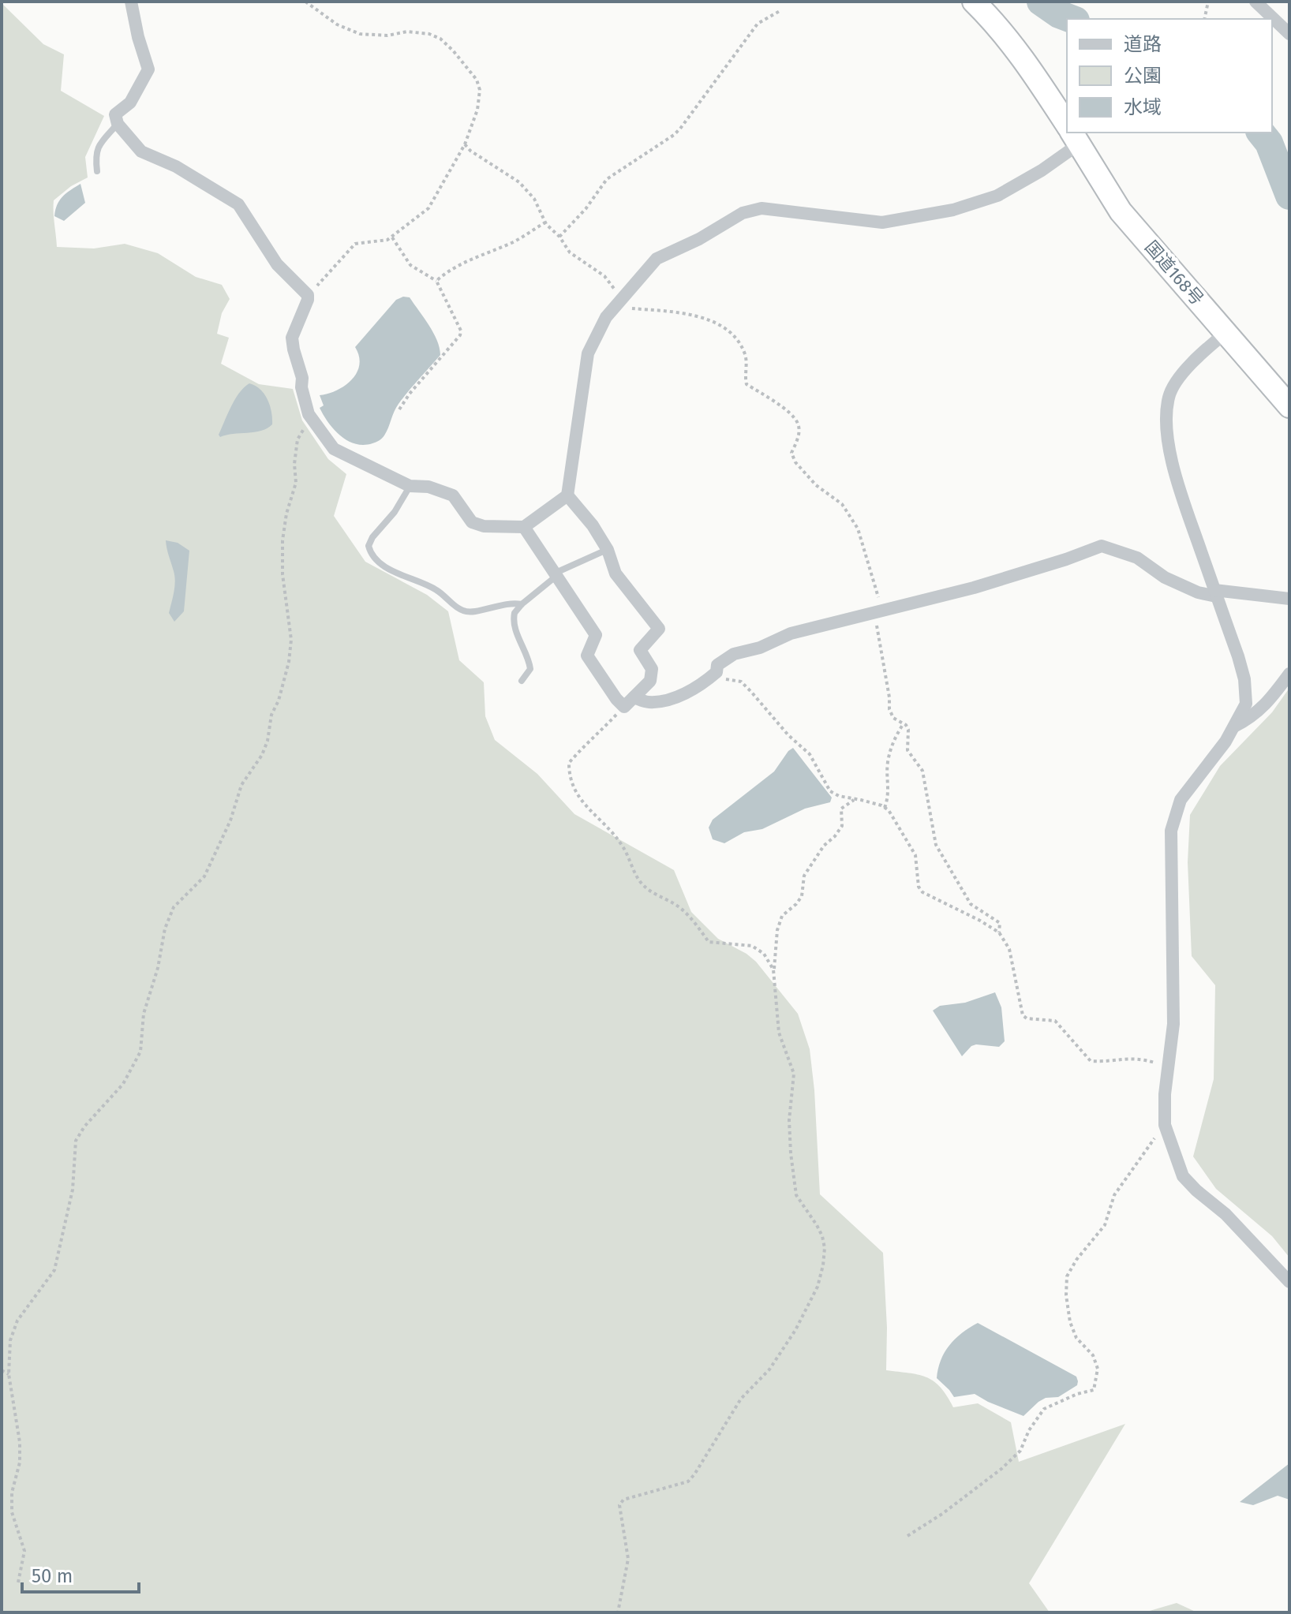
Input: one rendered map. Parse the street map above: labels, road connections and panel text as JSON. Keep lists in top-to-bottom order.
{
  "streets": {
    "highway": ["国道168号"]
  },
  "legend": ["道路", "公園", "水域"],
  "scale_bar": "50 m"
}
